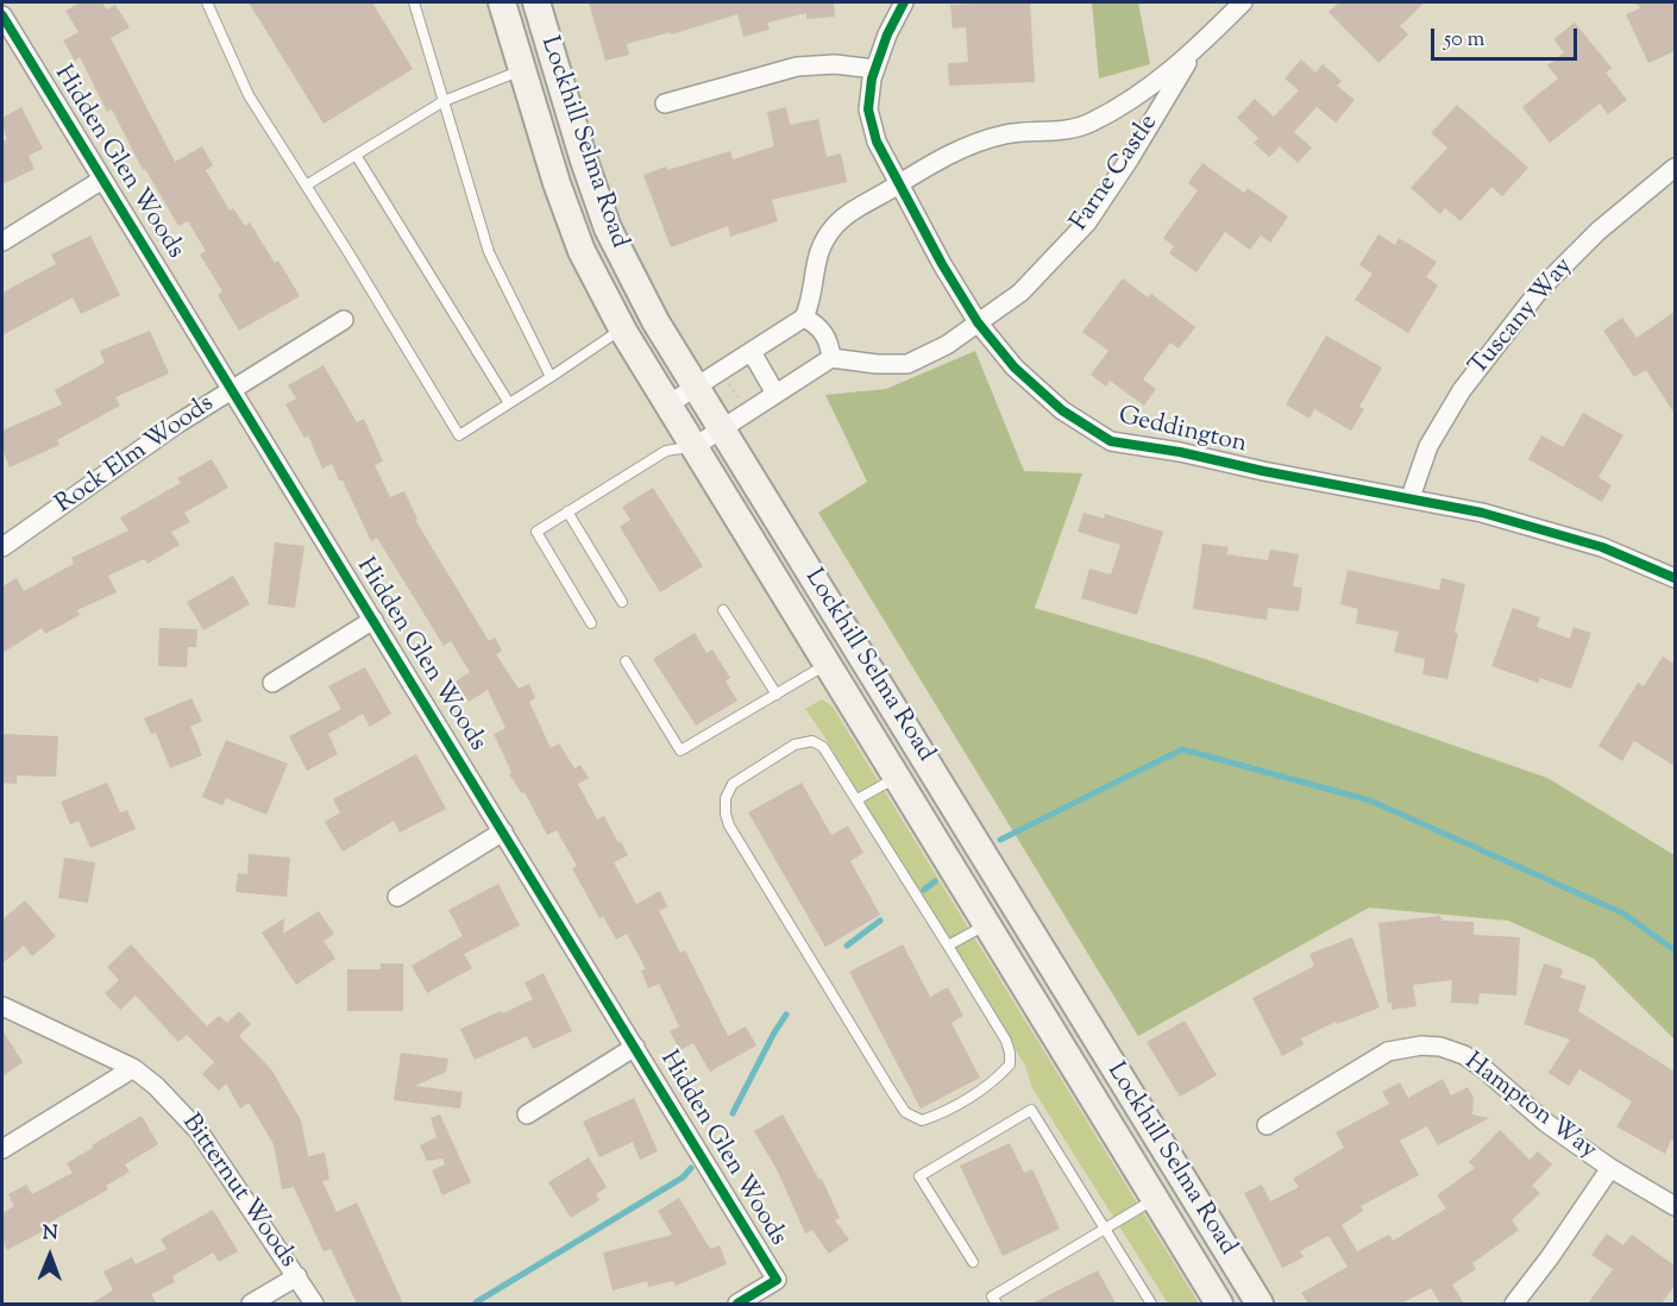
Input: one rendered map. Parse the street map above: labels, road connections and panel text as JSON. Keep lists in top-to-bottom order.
{
  "streets": {
    "main road": ["Lockhill Selma Road"],
    "street": [
      "Hidden Glen Woods",
      "Farne Castle",
      "Tuscany Way",
      "Geddington",
      "Rock Elm Woods",
      "Hampton Way",
      "Bitternut Woods"
    ]
  },
  "crossings": [
    ["Hidden Glen Woods", "Rock Elm Woods"],
    ["Farne Castle", "Geddington"],
    ["Tuscany Way", "Geddington"]
  ],
  "scale_bar": "50 m",
  "north": "top"
}
